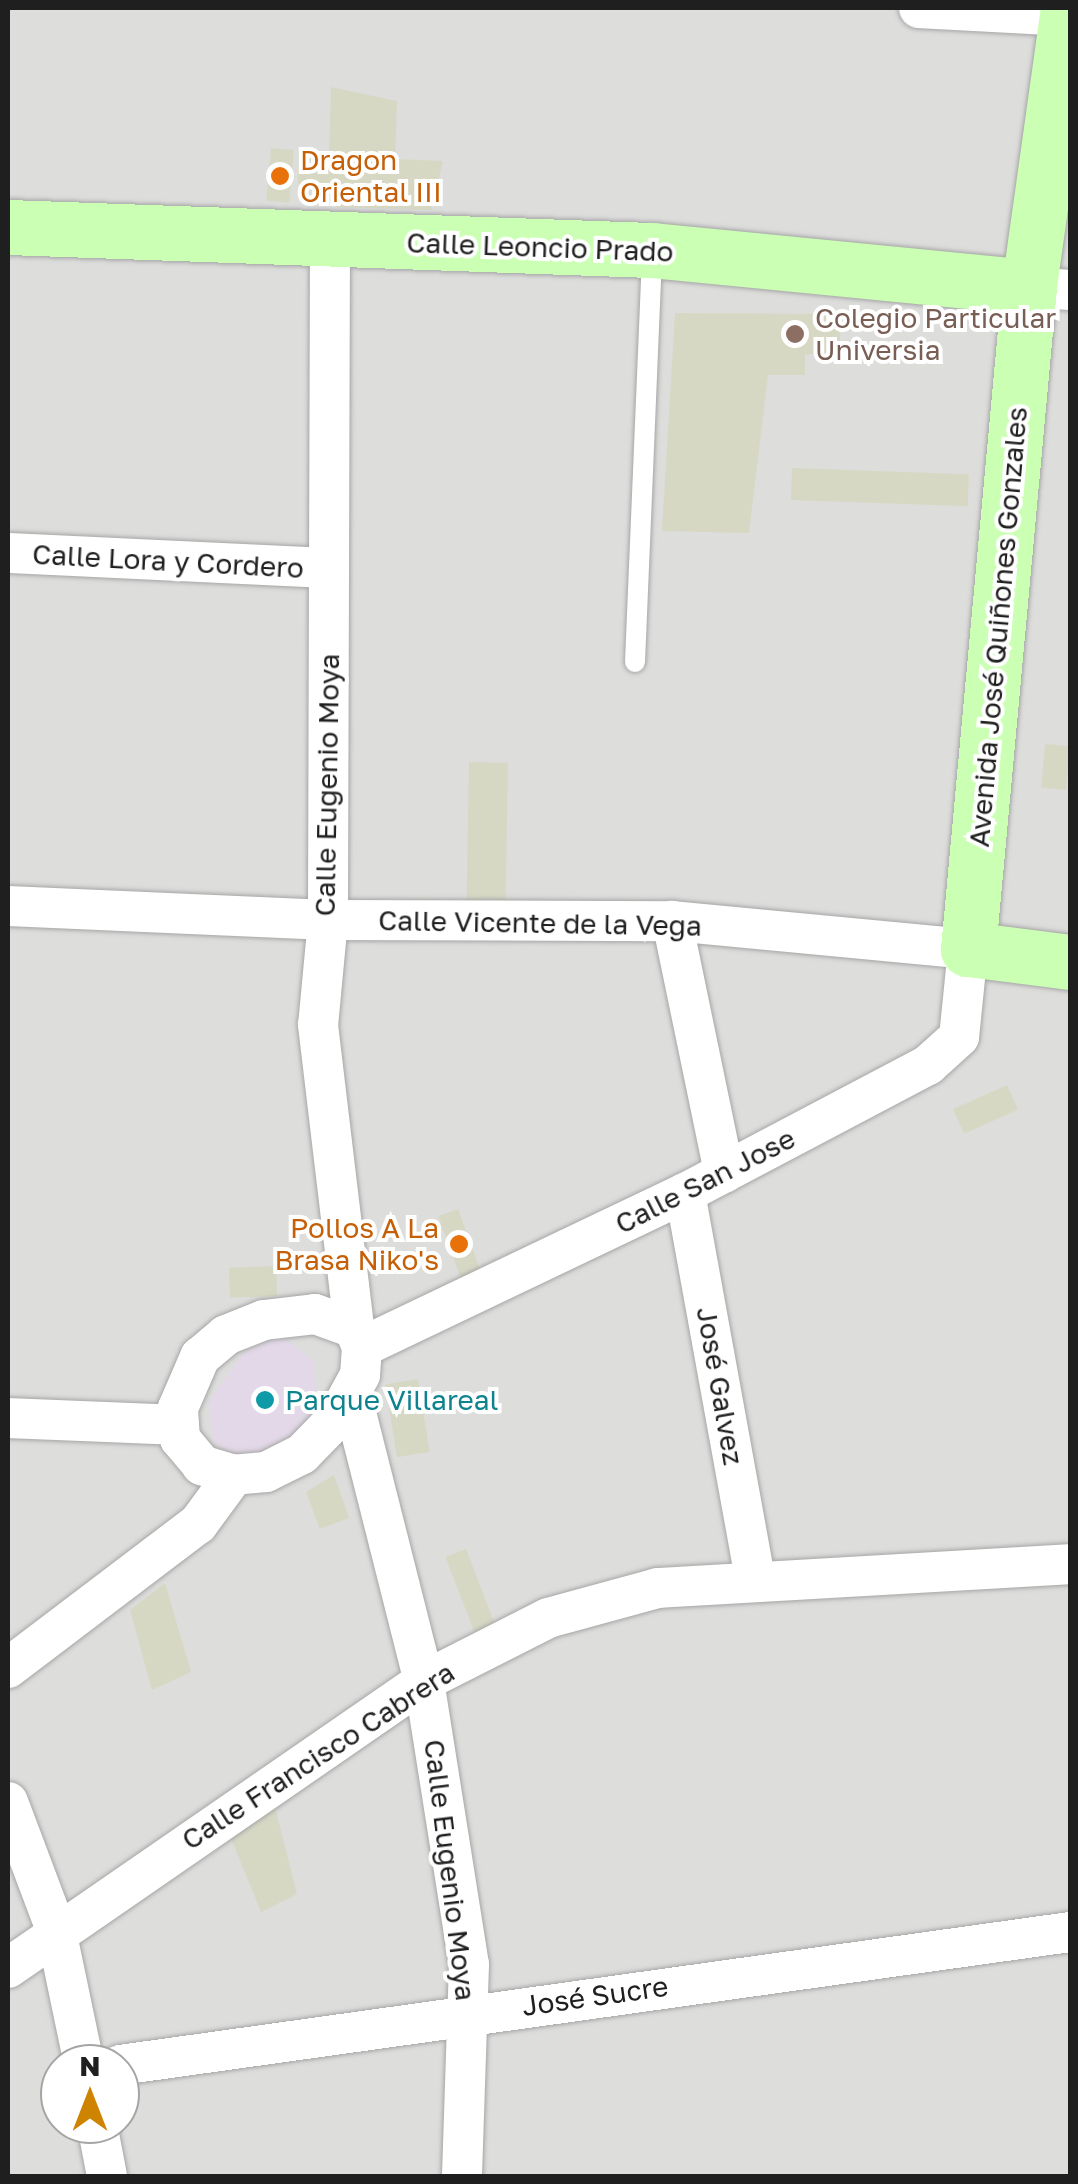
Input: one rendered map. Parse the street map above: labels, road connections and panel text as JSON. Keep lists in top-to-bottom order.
{
  "streets": {
    "street": [
      "Calle Leoncio Prado",
      "Calle Lora y Cordero",
      "Avenida José Quiñones Gonzales",
      "Calle Eugenio Moya",
      "Calle Vicente de la Vega",
      "Calle San Jose",
      "José Galvez",
      "Calle Francisco Cabrera",
      "José Sucre"
    ]
  },
  "crossings": [
    ["Calle Leoncio Prado", "Avenida José Quiñones Gonzales"],
    ["Calle Leoncio Prado", "Calle Eugenio Moya"],
    ["Calle Lora y Cordero", "Calle Eugenio Moya"],
    ["Avenida José Quiñones Gonzales", "Calle Vicente de la Vega"],
    ["Avenida José Quiñones Gonzales", "Calle San Jose"],
    ["Calle Eugenio Moya", "Calle Vicente de la Vega"],
    ["Calle Eugenio Moya", "Calle San Jose"],
    ["Calle Eugenio Moya", "Calle Francisco Cabrera"],
    ["Calle Eugenio Moya", "José Sucre"],
    ["Calle Vicente de la Vega", "Calle San Jose"],
    ["Calle San Jose", "José Galvez"],
    ["José Galvez", "Calle Francisco Cabrera"]
  ],
  "places": [
    "Dragon Oriental III",
    "Colegio Particular Universia",
    "Pollos A La Brasa Niko's",
    "Parque Villareal"
  ],
  "north": "top"
}
